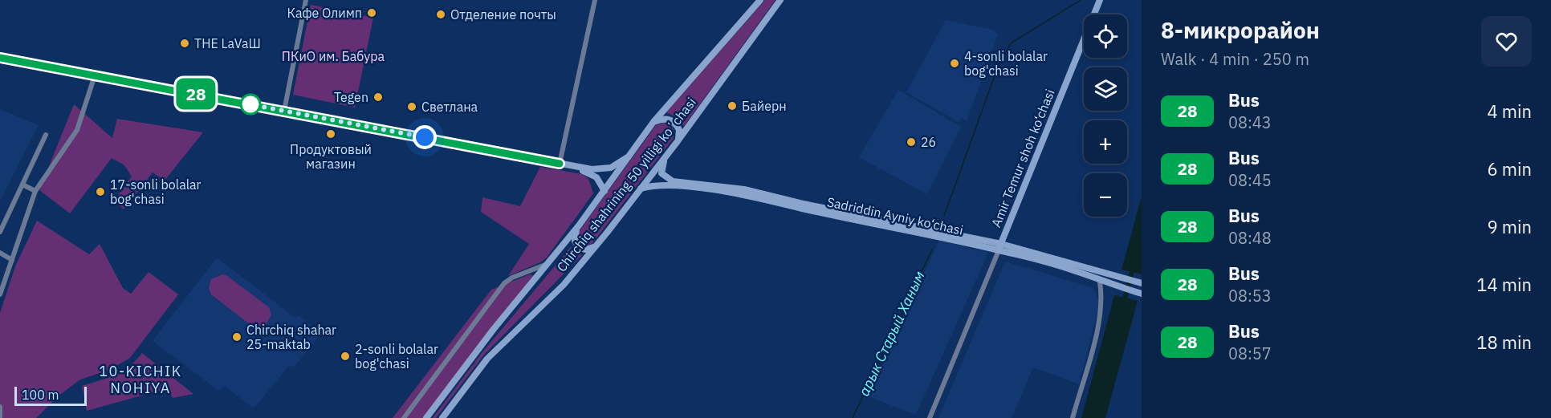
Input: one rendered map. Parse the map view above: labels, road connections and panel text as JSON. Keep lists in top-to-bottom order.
{
  "streets": {
    "main road": ["Amir Temur shoh ko‘chasi", "Chirchiq shahrining 50 yilligi koʻchasi", "Sadriddin Ayniy ko‘chasi"]
  },
  "crossings": [
    ["Amir Temur shoh ko‘chasi", "Sadriddin Ayniy ko‘chasi"],
    ["Chirchiq shahrining 50 yilligi koʻchasi", "Sadriddin Ayniy ko‘chasi"]
  ],
  "districts": ["10-KICHIK NOHIYA"],
  "water": ["арык Старый Ханым"],
  "parks": ["ПКиО им. Бабура"],
  "places": [
    "Кафе Олимп",
    "Отделение почты",
    "THE LaVaШ",
    "4-sonli bolalar bog'chasi",
    "Tegen",
    "Байерн",
    "Светлана",
    "Продуктовый магазин",
    "26",
    "17-sonli bolalar bog'chasi",
    "Chirchiq shahar 25-maktab",
    "2-sonli bolalar bog'chasi"
  ],
  "lines": ["bus line 28"],
  "scale_bar": "100 m",
  "page": {
    "on_map": "28",
    "heading": ["8-микрорайон", "Walk · 4 min · 250 m"],
    "map_buttons": ["+", "−"],
    "list": [
      {
        "mark": "28",
        "name": "Bus",
        "note": "08:43",
        "value": "4 min"
      },
      {
        "mark": "28",
        "name": "Bus",
        "note": "08:45",
        "value": "6 min"
      },
      {
        "mark": "28",
        "name": "Bus",
        "note": "08:48",
        "value": "9 min"
      },
      {
        "mark": "28",
        "name": "Bus",
        "note": "08:53",
        "value": "14 min"
      },
      {
        "mark": "28",
        "name": "Bus",
        "note": "08:57",
        "value": "18 min"
      }
    ],
    "scale": "100 m"
  }
}
